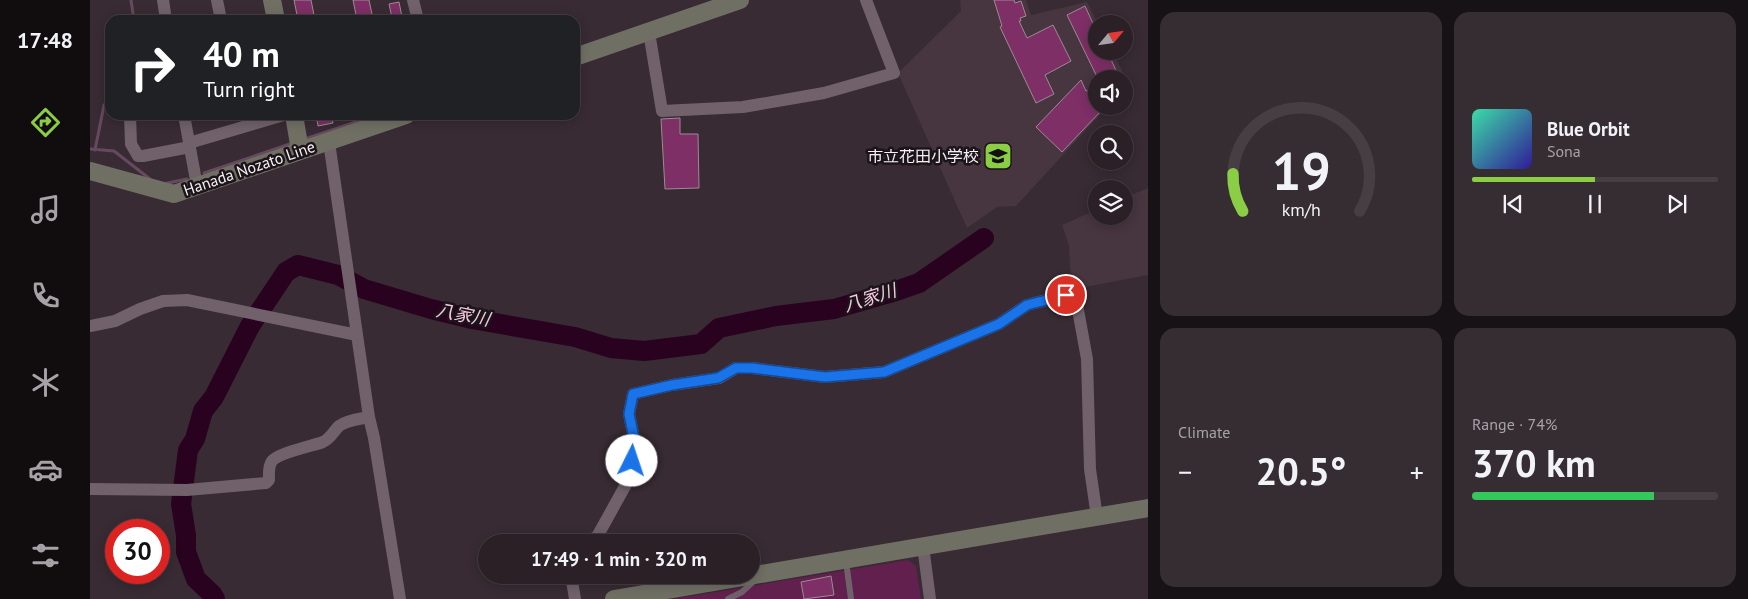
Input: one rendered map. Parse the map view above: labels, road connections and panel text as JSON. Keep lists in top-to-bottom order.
{
  "streets": {
    "street": ["Hanada Nozato Line"]
  },
  "water": ["八家川"],
  "places": {
    "school or university": ["市立花田小学校"]
  },
  "north": "top right",
  "page": {
    "tabs": "17:48",
    "turn": ["40 m", "Turn right"],
    "song": ["Blue Orbit", "Sona"],
    "tile": [
      "Climate",
      ["Range · 74%", "370 km"]
    ],
    "heat": ["−", "20.5°", "+"],
    "limit": "30",
    "trip": "17:49 · 1 min · 320 m",
    "gauge": ["19", "km/h"]
  }
}
